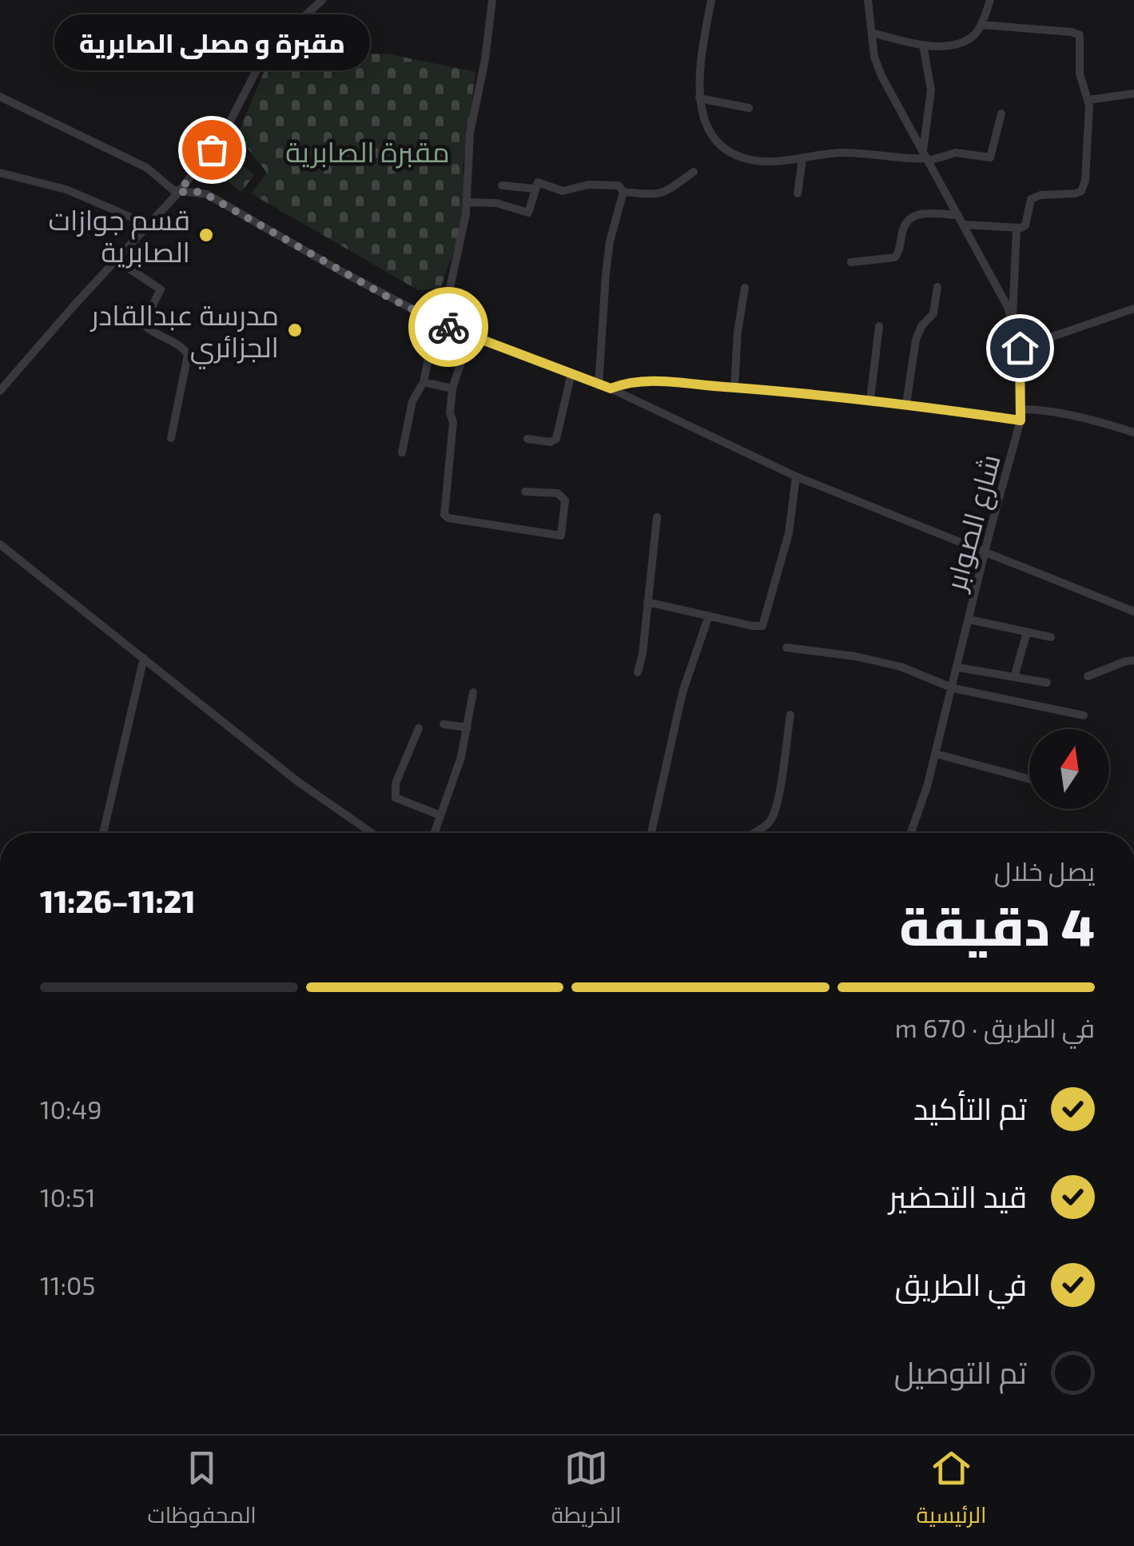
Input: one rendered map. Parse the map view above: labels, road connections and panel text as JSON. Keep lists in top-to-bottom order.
{
  "streets": {
    "street": ["شارع الصوابر"]
  },
  "parks": ["مقبرة الصابرية"],
  "places": ["مقبرة و مصلى الصابرية", "قسم جوازات الصابرية", "مدرسة عبدالقادر الجزائري"],
  "north": "top",
  "page": {
    "bubble": "مقبرة و مصلى الصابرية",
    "heading": ["4 دقيقة", "يصل خلال", "11:21–11:26"],
    "bar": "في الطريق · 670 m",
    "list": [
      ["تم التأكيد", "10:49"],
      ["قيد التحضير", "10:51"],
      ["في الطريق", "11:05"],
      "تم التوصيل"
    ],
    "tabs": ["الرئيسية", "الخريطة", "المحفوظات"]
  }
}
